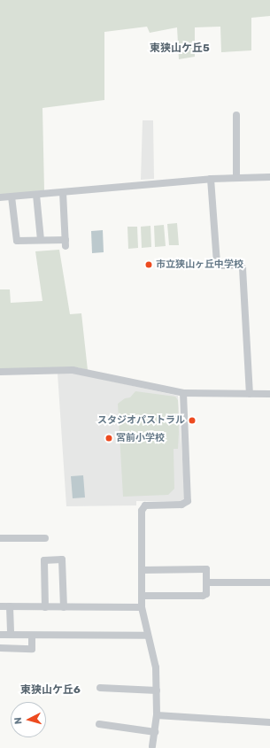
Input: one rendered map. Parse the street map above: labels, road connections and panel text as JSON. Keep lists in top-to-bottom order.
{
  "districts": ["東狭山ケ丘5", "東狭山ケ丘6"],
  "places": ["市立狭山ヶ丘中学校", "スタジオパストラル", "宮前小学校"],
  "north": "left"
}
